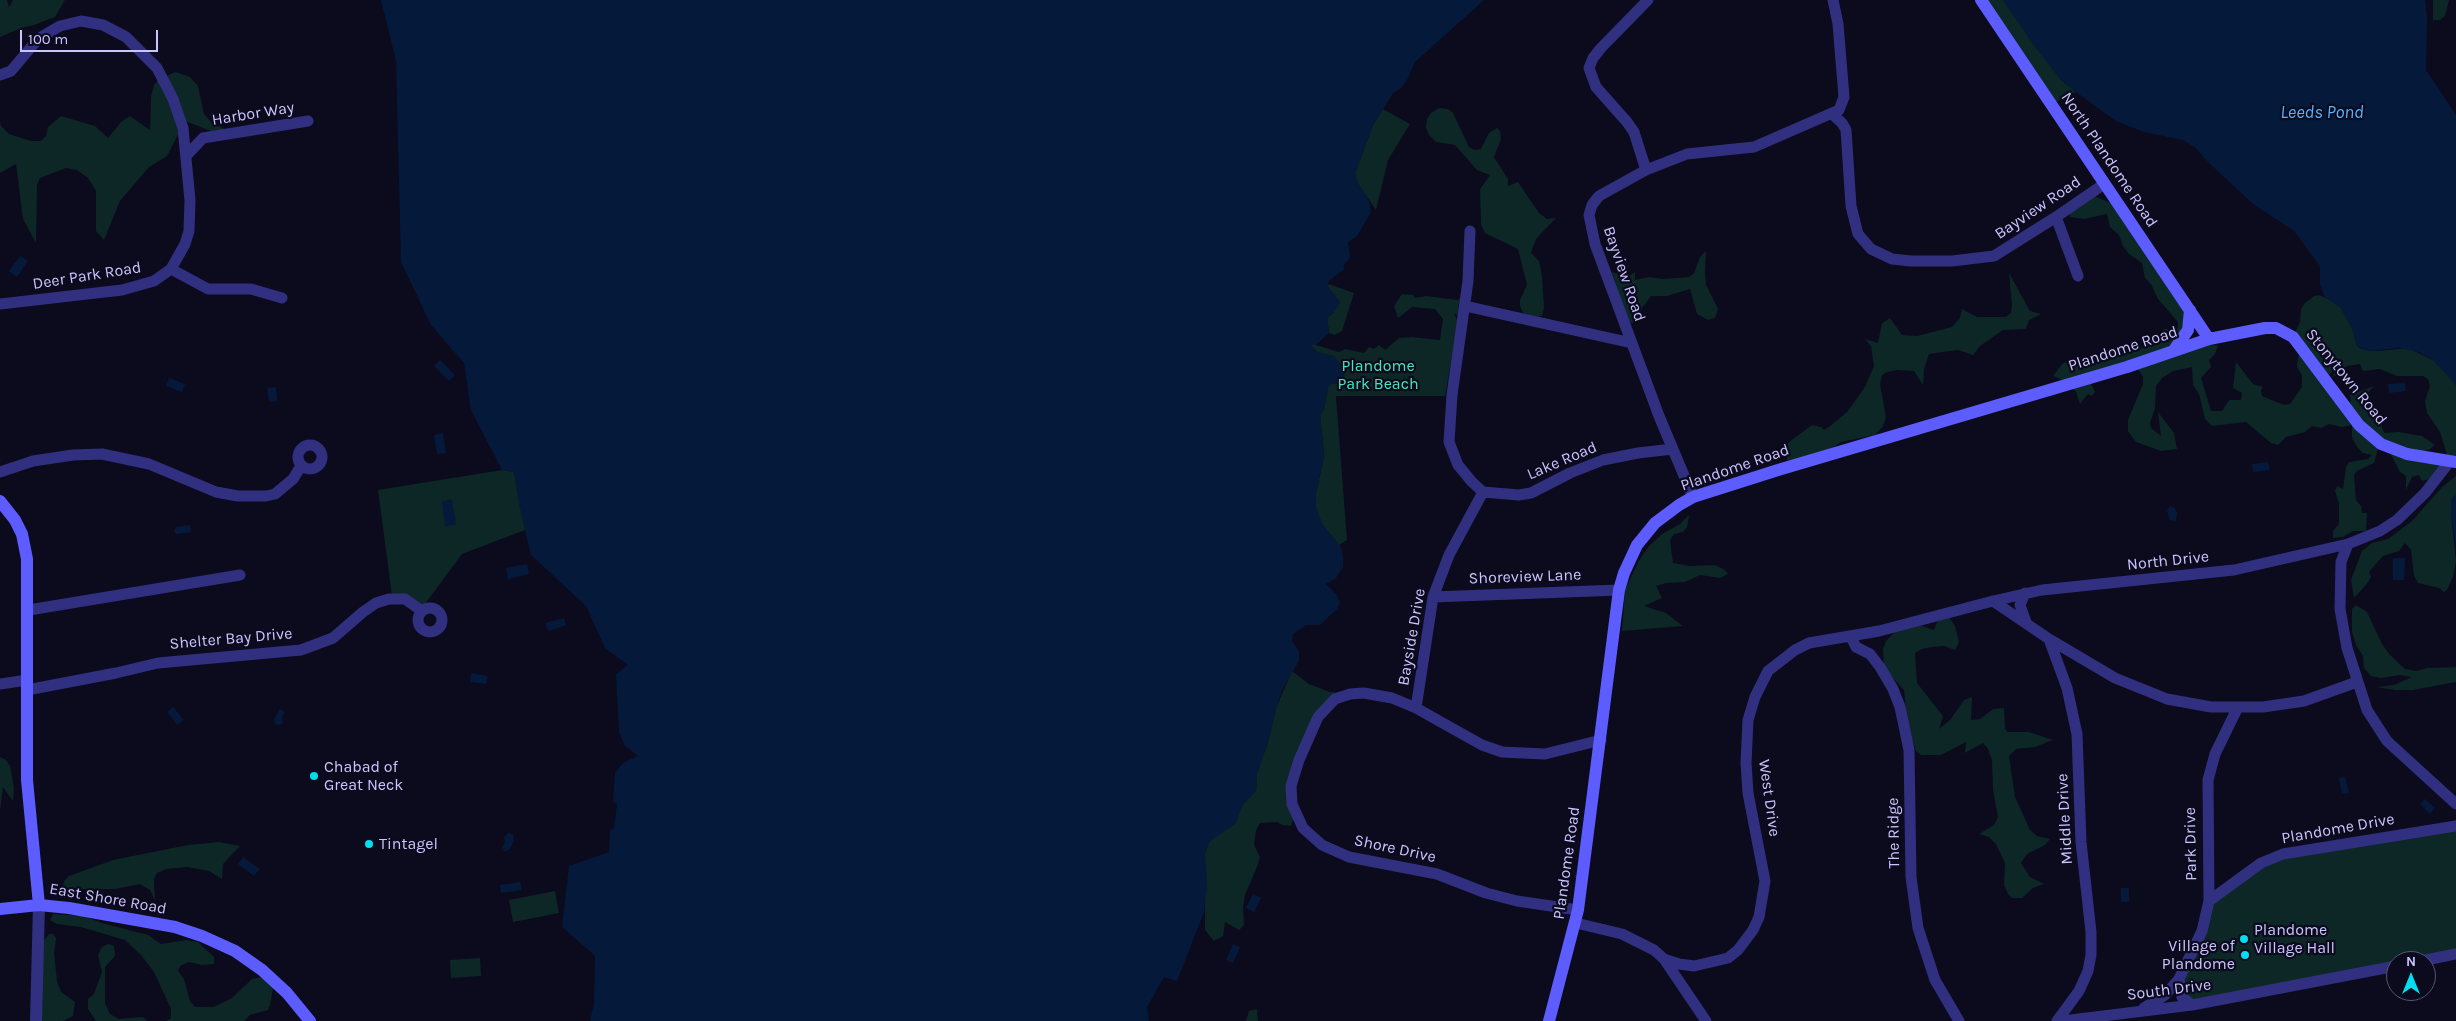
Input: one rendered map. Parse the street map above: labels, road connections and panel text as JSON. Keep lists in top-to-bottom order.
{
  "streets": {
    "main road": [
      "North Plandome Road",
      "Plandome Road",
      "Stonytown Road",
      "East Shore Road"
    ],
    "street": [
      "Harbor Way",
      "Bayview Road",
      "Deer Park Road",
      "Lake Road",
      "North Drive",
      "Shoreview Lane",
      "Bayside Drive",
      "Shelter Bay Drive",
      "West Drive",
      "Middle Drive",
      "Plandome Drive",
      "The Ridge",
      "Park Drive",
      "Shore Drive",
      "South Drive"
    ]
  },
  "crossings": [
    ["North Plandome Road", "Bayview Road"],
    ["North Plandome Road", "Plandome Road"],
    ["North Plandome Road", "Stonytown Road"],
    ["Bayview Road", "Plandome Road"],
    ["Bayview Road", "Lake Road"],
    ["Plandome Road", "Stonytown Road"],
    ["Plandome Road", "Shoreview Lane"],
    ["Plandome Road", "Shore Drive"],
    ["Stonytown Road", "North Drive"],
    ["Lake Road", "Bayside Drive"],
    ["North Drive", "West Drive"],
    ["North Drive", "The Ridge"],
    ["Shoreview Lane", "Bayside Drive"],
    ["Bayside Drive", "Shore Drive"],
    ["Shelter Bay Drive", "East Shore Road"],
    ["West Drive", "The Ridge"],
    ["Plandome Drive", "Park Drive"],
    ["Park Drive", "South Drive"]
  ],
  "water": ["Leeds Pond"],
  "parks": ["Plandome Park Beach"],
  "places": [
    "Chabad of Great Neck",
    "Tintagel",
    "Plandome Village Hall",
    "Village of Plandome"
  ],
  "scale_bar": "100 m",
  "north": "top"
}
